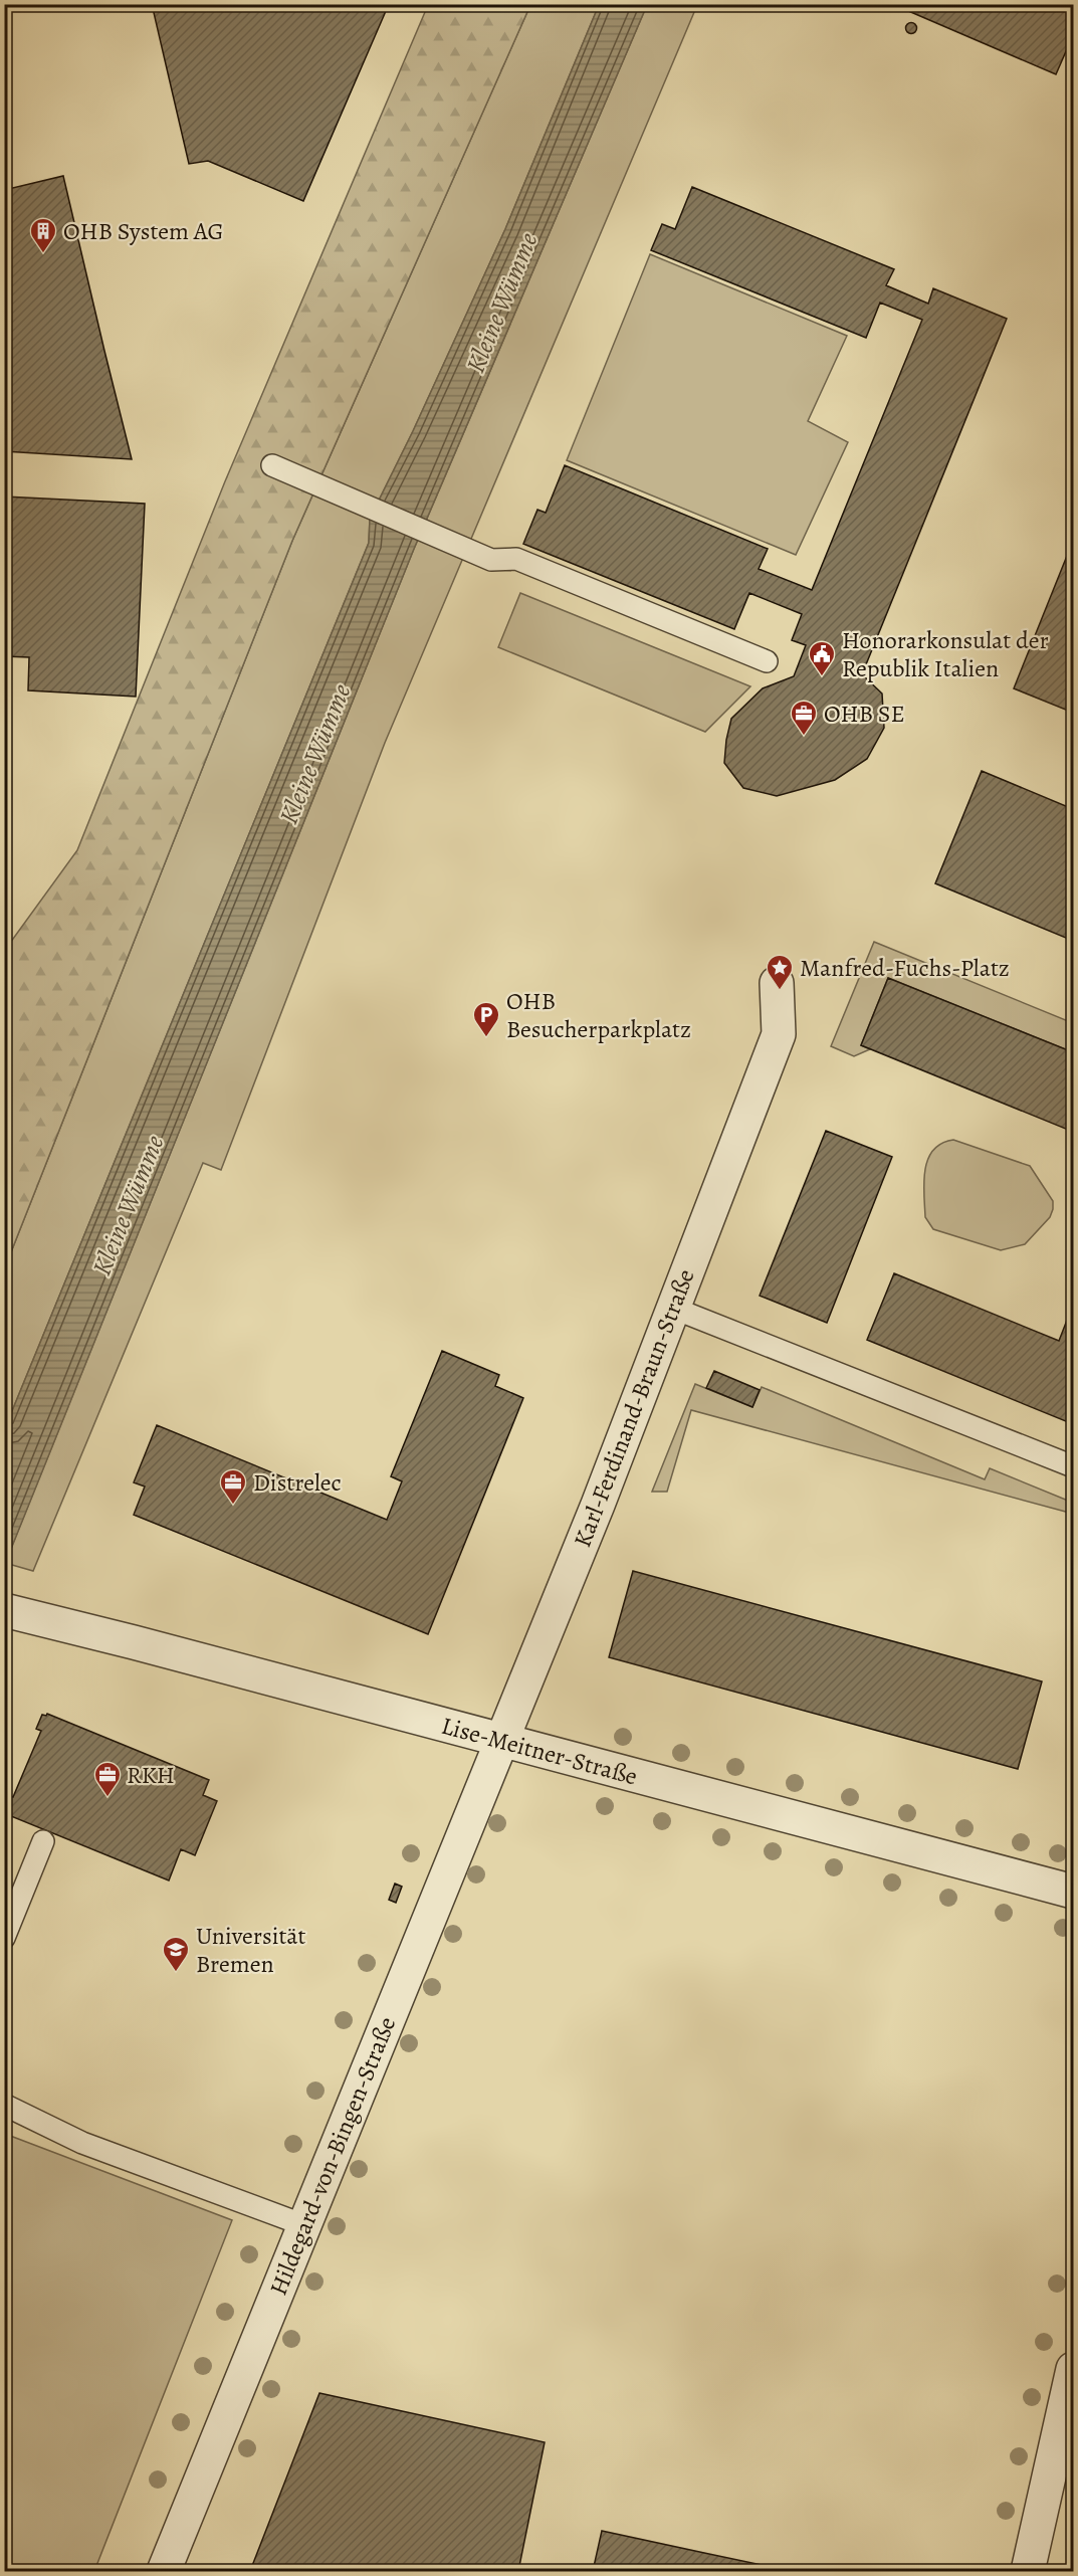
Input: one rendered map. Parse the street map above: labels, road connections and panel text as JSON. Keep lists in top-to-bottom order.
{
  "streets": {
    "street": ["Karl-Ferdinand-Braun-Straße", "Lise-Meitner-Straße", "Hildegard-von-Bingen-Straße"]
  },
  "crossings": [
    ["Karl-Ferdinand-Braun-Straße", "Lise-Meitner-Straße"],
    ["Karl-Ferdinand-Braun-Straße", "Hildegard-von-Bingen-Straße"],
    ["Lise-Meitner-Straße", "Hildegard-von-Bingen-Straße"]
  ],
  "water": ["Kleine Wümme"],
  "places": {
    "building": ["OHB System AG"],
    "public building": ["Honorarkonsulat der Republik Italien"],
    "office": ["OHB SE", "Distrelec", "RKH"],
    "place": ["Manfred-Fuchs-Platz"],
    "parking": ["OHB Besucherparkplatz"],
    "school or university": ["Universität Bremen"]
  }
}
